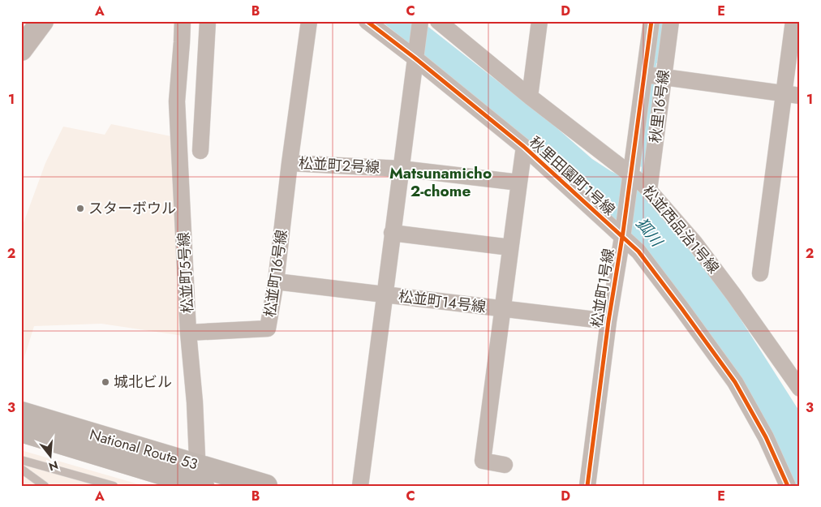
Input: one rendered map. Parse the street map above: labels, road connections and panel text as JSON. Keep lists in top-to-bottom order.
{
  "streets": {
    "highway": ["National Route 53"],
    "street": [
      "秋里16号線",
      "松並町2号線",
      "秋里田園町1号線",
      "松並西品治1号線",
      "松並町5号線",
      "松並町16号線",
      "松並町1号線",
      "松並町14号線"
    ]
  },
  "crossings": [
    ["秋里16号線", "松並西品治1号線"],
    ["秋里16号線", "松並町1号線"],
    ["松並町2号線", "松並町16号線"],
    ["秋里田園町1号線", "松並町1号線"],
    ["松並西品治1号線", "松並町1号線"],
    ["松並町5号線", "松並町16号線"],
    ["松並町5号線", "National Route 53"],
    ["松並町16号線", "松並町14号線"],
    ["松並町1号線", "松並町14号線"]
  ],
  "districts": ["Matsunamicho 2-chome"],
  "water": ["狐川"],
  "places": ["スターボウル", "城北ビル"],
  "north": "bottom",
  "grid": {
    "columns": [
      "A",
      "B",
      "C",
      "D",
      "E"
    ],
    "rows": ["1", "2", "3"]
  }
}
